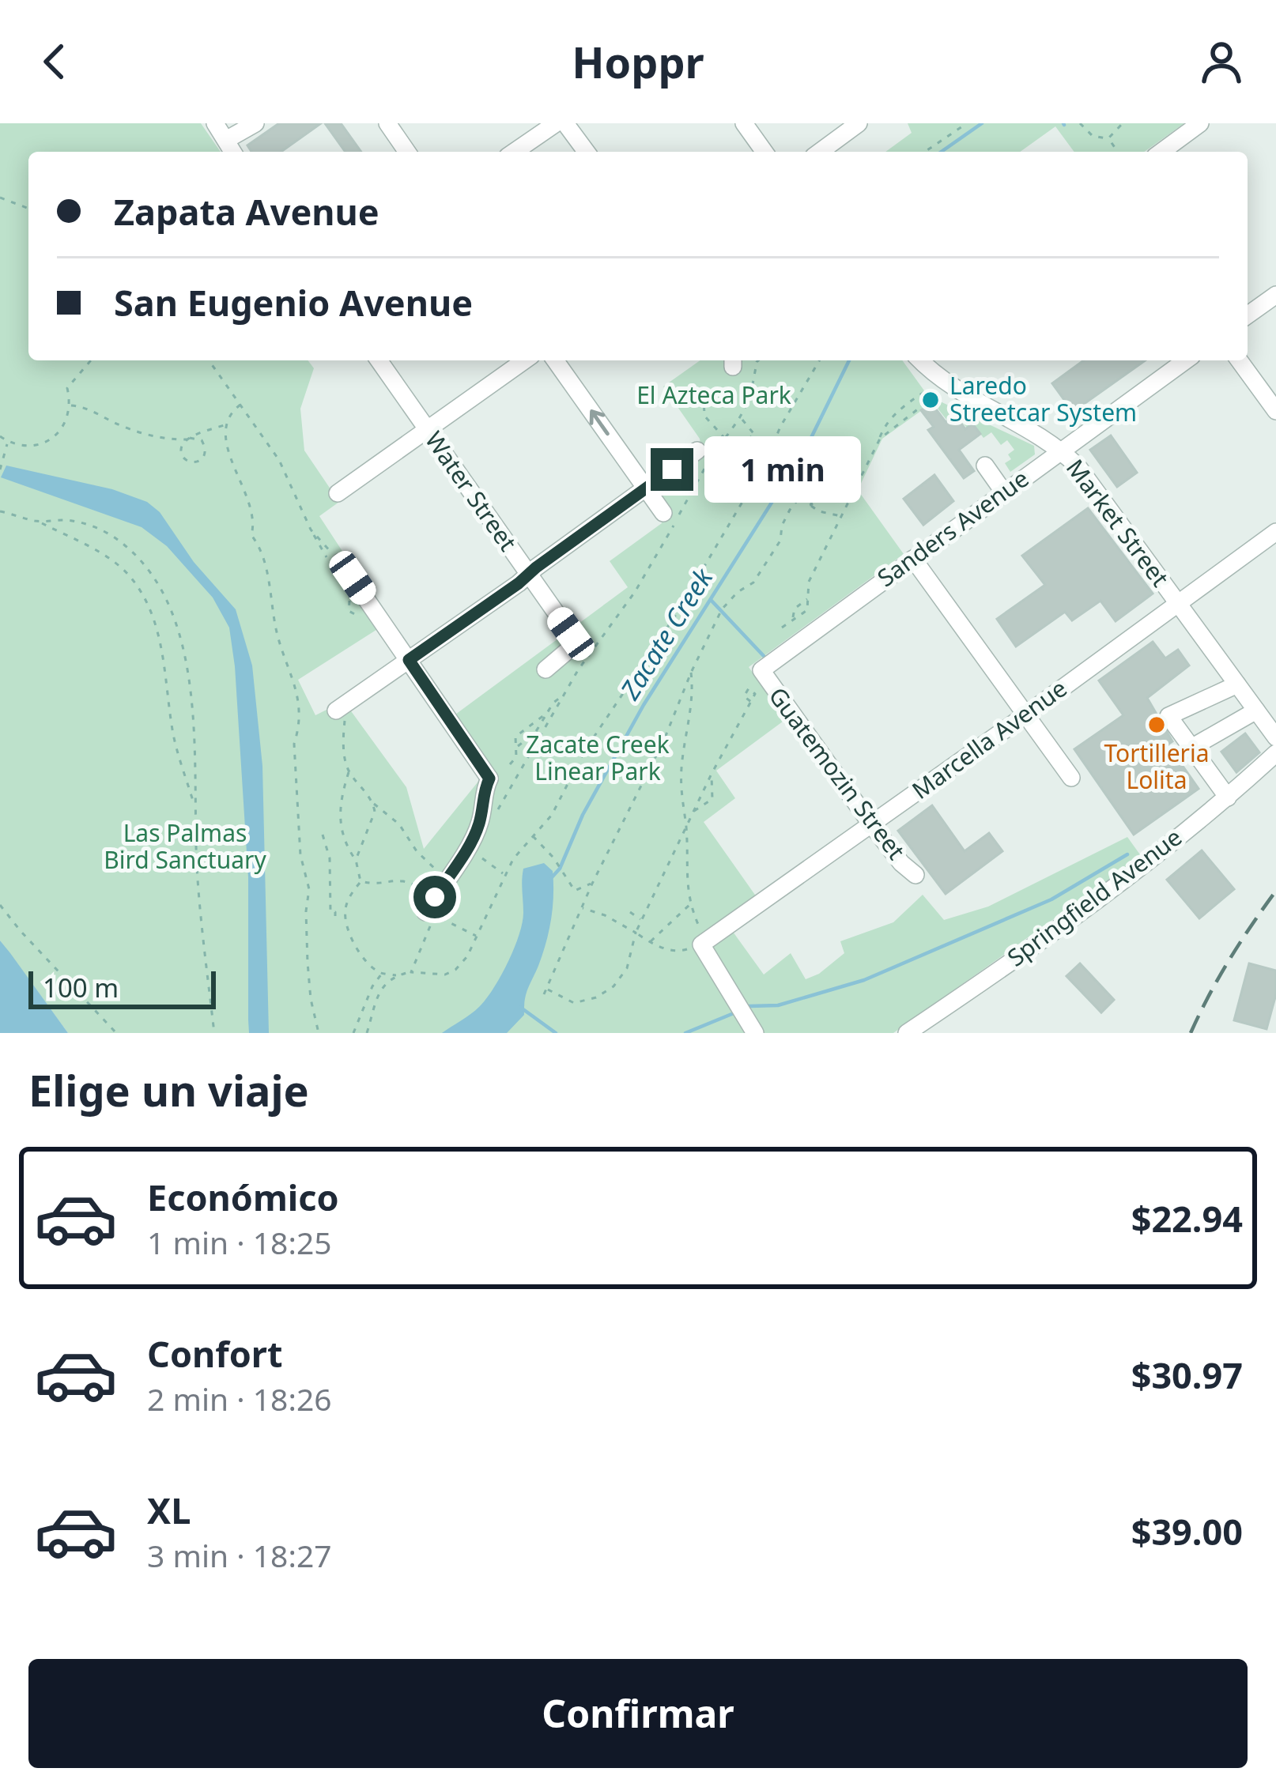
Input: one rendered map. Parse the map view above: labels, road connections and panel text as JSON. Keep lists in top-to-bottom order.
{
  "streets": {
    "street": [
      "Water Street",
      "Market Street",
      "Sanders Avenue",
      "Marcella Avenue",
      "Guatemozin Street",
      "Springfield Avenue"
    ]
  },
  "crossings": [
    ["Market Street", "Sanders Avenue"],
    ["Market Street", "Marcella Avenue"],
    ["Sanders Avenue", "Guatemozin Street"],
    ["Marcella Avenue", "Guatemozin Street"]
  ],
  "water": ["Zacate Creek"],
  "parks": ["El Azteca Park", "Zacate Creek Linear Park", "Las Palmas Bird Sanctuary"],
  "places": ["Laredo Streetcar System", "Tortilleria Lolita"],
  "scale_bar": "100 m",
  "page": {
    "header": "Hoppr",
    "banner": ["Zapata Avenue", "San Eugenio Avenue"],
    "bubble": "1 min",
    "scale": "100 m",
    "heading": "Elige un viaje",
    "list": [
      {
        "name": "Económico",
        "note": "1 min · 18:25",
        "value": "$22.94"
      },
      {
        "name": "Confort",
        "note": "2 min · 18:26",
        "value": "$30.97"
      },
      {
        "name": "XL",
        "note": "3 min · 18:27",
        "value": "$39.00"
      }
    ],
    "buttons": "Confirmar"
  }
}
